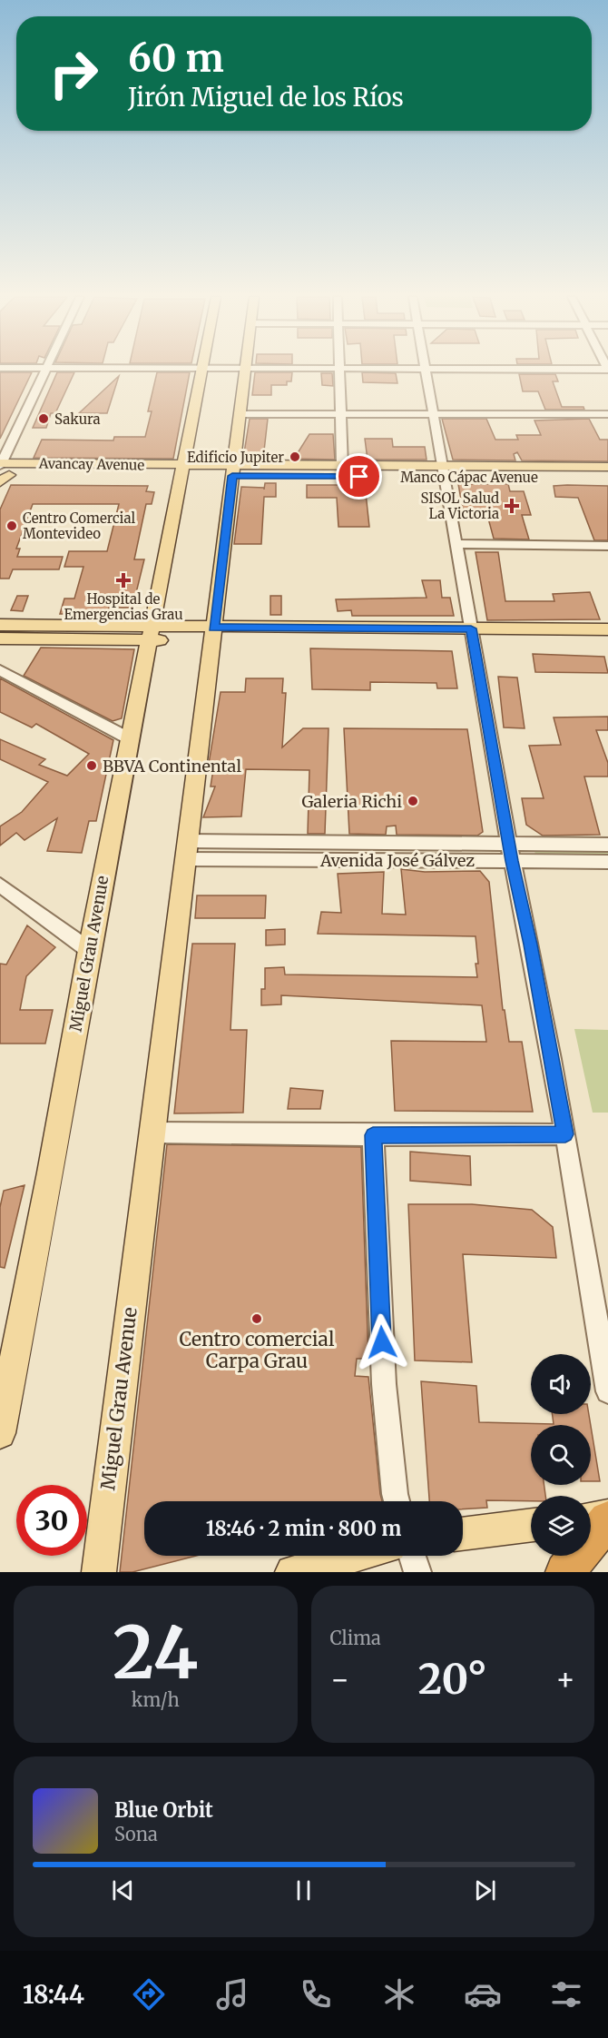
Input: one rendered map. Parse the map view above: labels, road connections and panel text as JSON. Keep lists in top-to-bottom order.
{
  "streets": {
    "main road": ["Manco Cápac Avenue", "Miguel Grau Avenue"],
    "street": ["Avenida José Gálvez"]
  },
  "crossings": [
    ["Manco Cápac Avenue", "Miguel Grau Avenue"],
    ["Avenida José Gálvez", "Miguel Grau Avenue"]
  ],
  "places": {
    "other": [
      "Sakura",
      "Edificio Jupiter",
      "Centro Comercial Montevideo",
      "BBVA Continental",
      "Galeria Richi",
      "Centro comercial Carpa Grau"
    ],
    "health": ["SISOL Salud La Victoria", "Hospital de Emergencias Grau"]
  },
  "page": {
    "turn": ["60 m", "Jirón Miguel de los Ríos"],
    "limit": "30",
    "trip": "18:46 · 2 min · 800 m",
    "tile": [
      ["24", "km/h"],
      "Clima"
    ],
    "heat": ["−", "20°", "+"],
    "song": ["Blue Orbit", "Sona"],
    "tabs": "18:44"
  }
}
